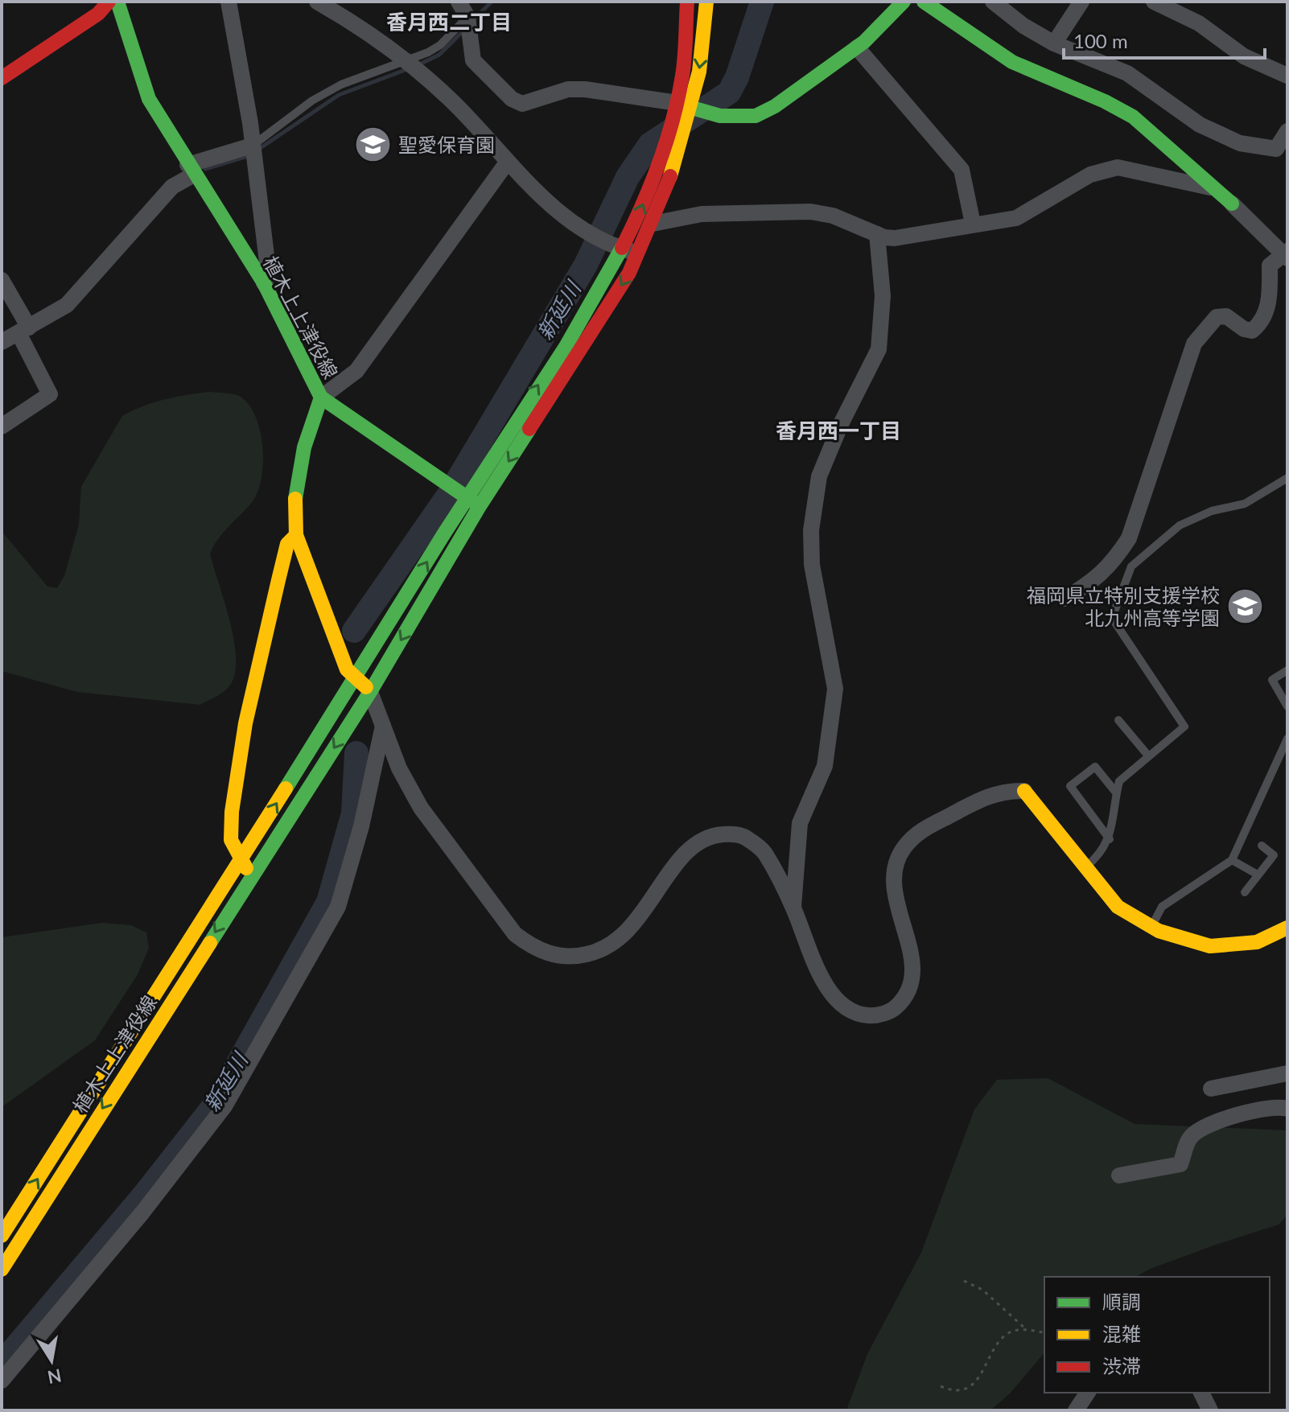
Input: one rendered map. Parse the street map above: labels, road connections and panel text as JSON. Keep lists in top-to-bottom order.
{
  "streets": {
    "street": ["植木上上津役線"]
  },
  "districts": ["香月西二丁目", "香月西一丁目"],
  "water": ["新延川"],
  "places": {
    "school or university": ["聖愛保育園", "福岡県立特別支援学校 北九州高等学園"]
  },
  "legend": ["順調", "混雑", "渋滞"],
  "scale_bar": "100 m",
  "north": "bottom"
}
